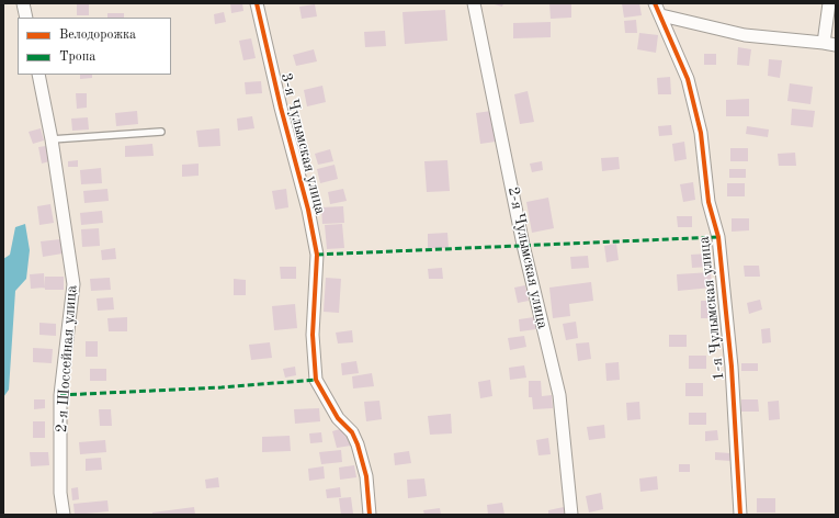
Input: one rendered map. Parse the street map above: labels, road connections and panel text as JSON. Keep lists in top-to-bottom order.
{
  "streets": {
    "street": [
      "3-я Чулымская улица",
      "2-я Чулымская улица",
      "1-я Чулымская улица",
      "2-я Шоссейная улица"
    ]
  },
  "legend": ["Велодорожка", "Тропа"]
}
